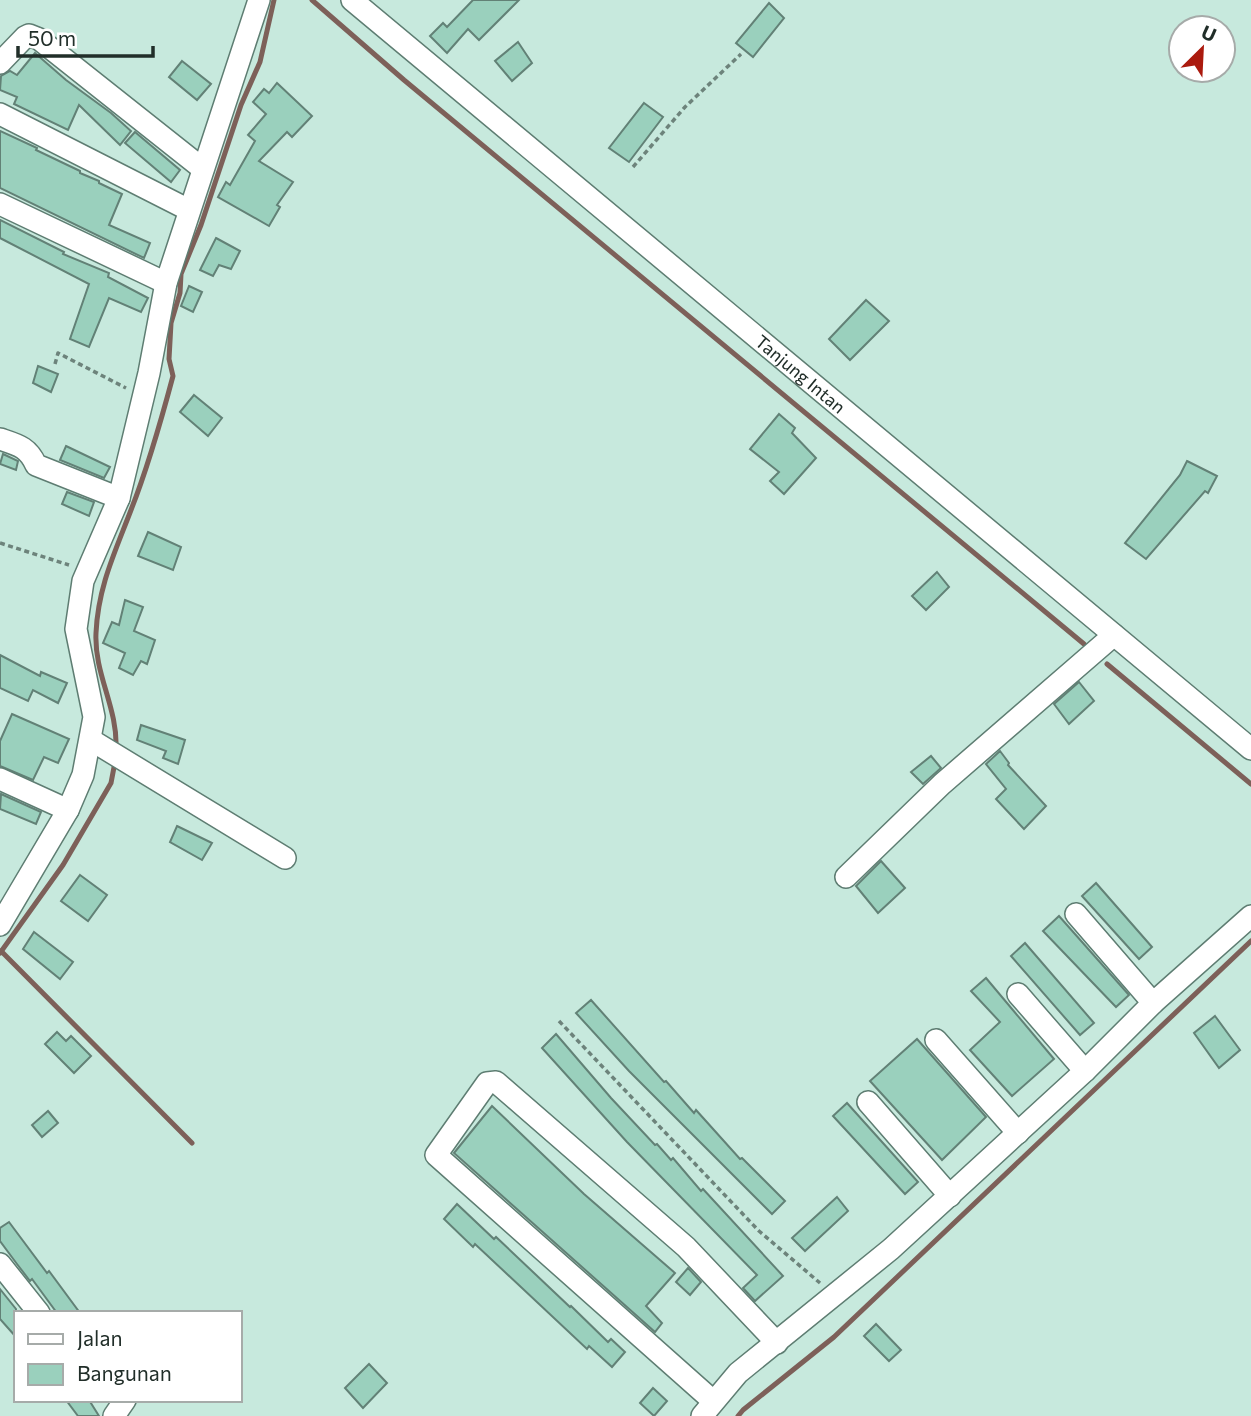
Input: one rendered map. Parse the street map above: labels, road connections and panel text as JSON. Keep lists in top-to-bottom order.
{
  "streets": {
    "street": ["Tanjung Intan"]
  },
  "legend": ["Jalan", "Bangunan"],
  "scale_bar": "50 m",
  "north": "top right"
}
